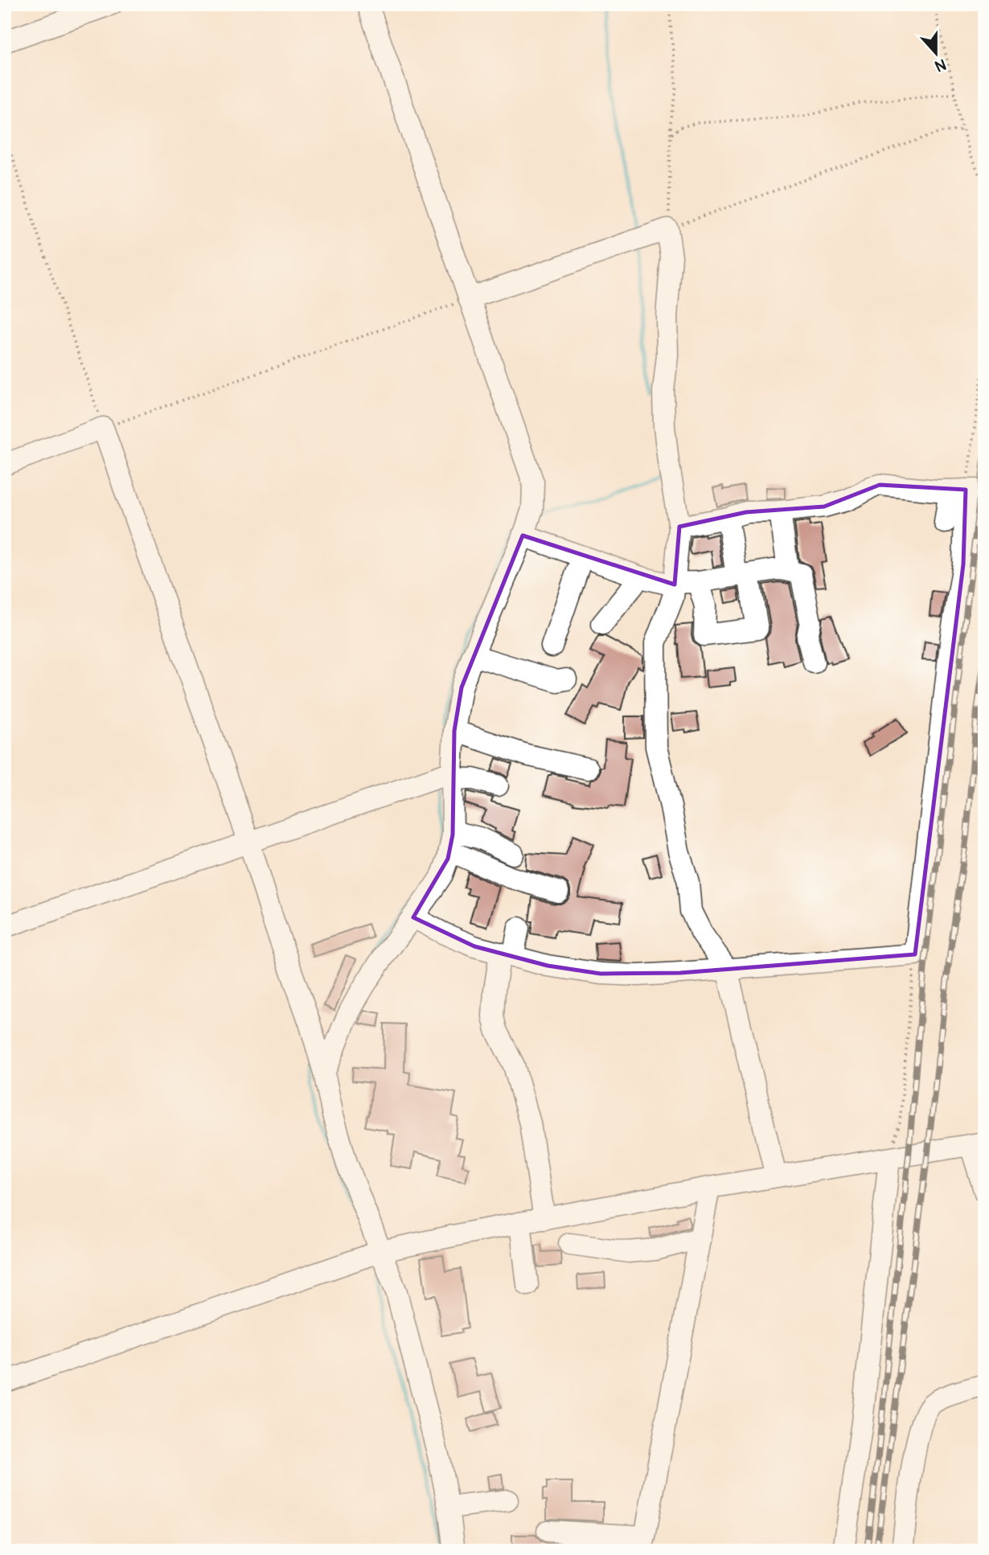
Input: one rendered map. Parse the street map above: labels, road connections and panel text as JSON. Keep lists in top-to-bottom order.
{
  "north": "bottom"
}
